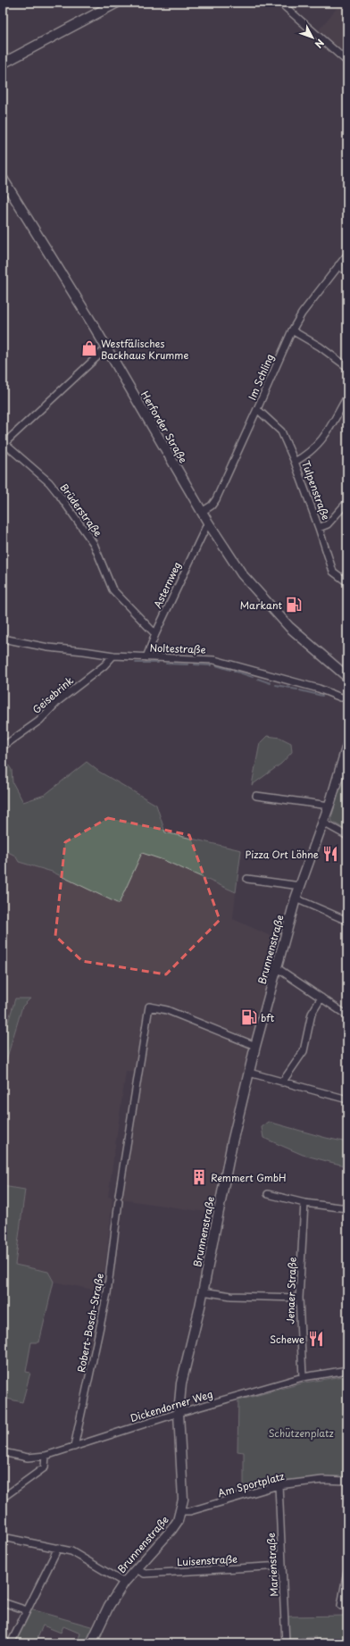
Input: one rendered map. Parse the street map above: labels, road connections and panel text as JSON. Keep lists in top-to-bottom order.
{
  "streets": {
    "street": [
      "Im Schling",
      "Herforder Straße",
      "Tulpenstraße",
      "Brüderstraße",
      "Asternweg",
      "Noltestraße",
      "Geisebrink",
      "Brunnenstraße",
      "Jenaer Straße",
      "Robert-Bosch-Straße",
      "Dickendorner Weg",
      "Am Sportplatz",
      "Luisenstraße",
      "Marienstraße"
    ]
  },
  "crossings": [
    ["Im Schling", "Herforder Straße"],
    ["Im Schling", "Tulpenstraße"],
    ["Herforder Straße", "Asternweg"],
    ["Brüderstraße", "Asternweg"],
    ["Asternweg", "Noltestraße"],
    ["Noltestraße", "Geisebrink"],
    ["Brunnenstraße", "Robert-Bosch-Straße"],
    ["Brunnenstraße", "Dickendorner Weg"],
    ["Brunnenstraße", "Am Sportplatz"],
    ["Brunnenstraße", "Luisenstraße"],
    ["Jenaer Straße", "Dickendorner Weg"],
    ["Robert-Bosch-Straße", "Dickendorner Weg"],
    ["Am Sportplatz", "Marienstraße"],
    ["Luisenstraße", "Marienstraße"]
  ],
  "parks": ["Schützenplatz"],
  "places": {
    "shop": ["Westfälisches Backhaus Krumme"],
    "fuel station": ["Markant", "bft"],
    "restaurant": ["Pizza Ort Löhne", "Schewe"],
    "building": ["Remmert GmbH"]
  },
  "north": "bottom right"
}
